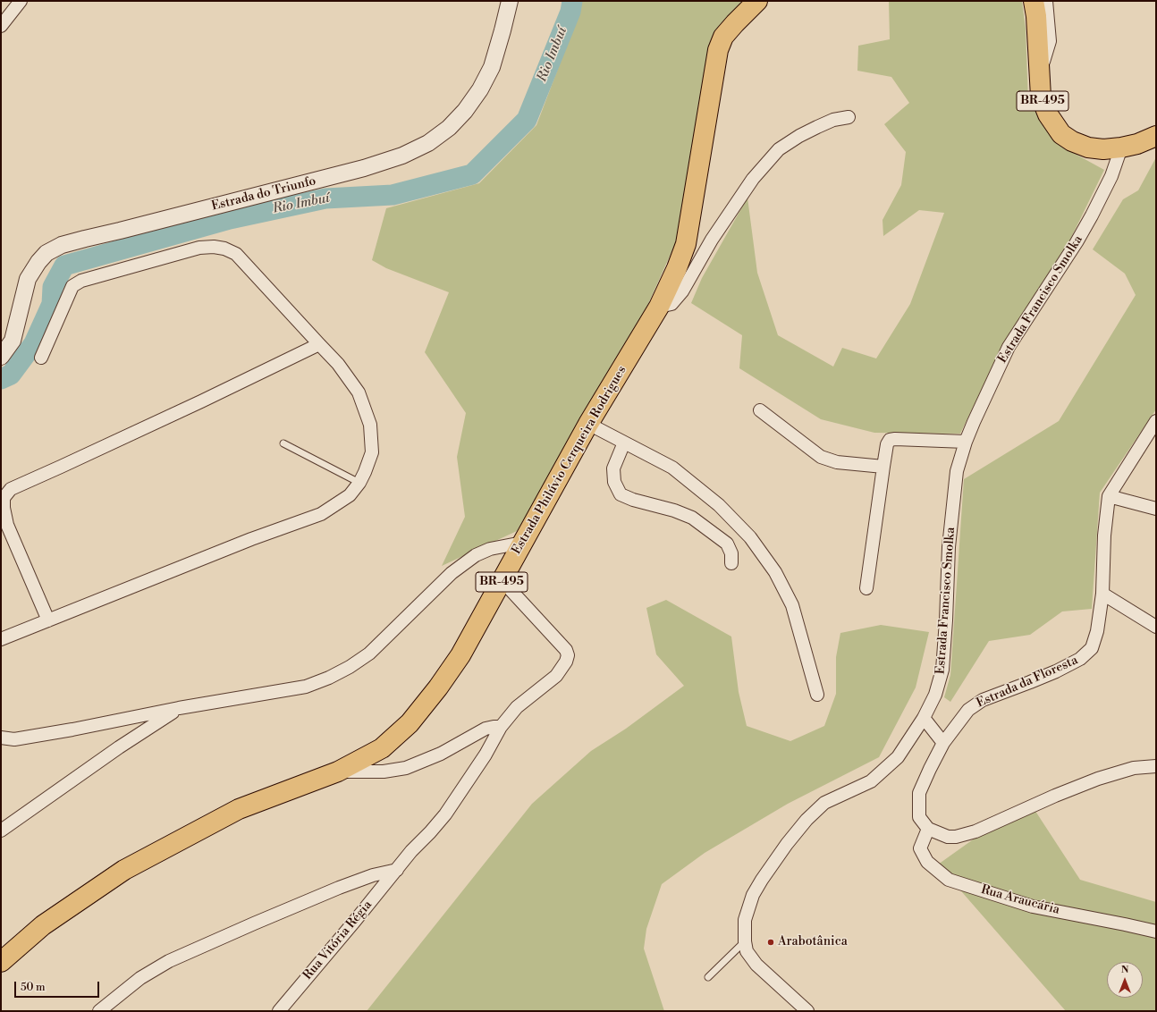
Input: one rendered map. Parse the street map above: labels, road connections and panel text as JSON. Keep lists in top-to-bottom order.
{
  "streets": {
    "main road": ["BR-495", "Estrada Philúvio Cerqueira Rodrigues"],
    "street": [
      "Estrada do Triunfo",
      "Estrada Francisco Smolka",
      "Estrada da Floresta",
      "Rua Araucária",
      "Rua Vitória Régia"
    ]
  },
  "crossings": [
    ["BR-495", "Estrada Francisco Smolka"],
    ["Estrada Philúvio Cerqueira Rodrigues", "Rua Vitória Régia"],
    ["Estrada da Floresta", "Rua Araucária"]
  ],
  "water": ["Rio Imbuí"],
  "places": ["Arabotânica"],
  "scale_bar": "50 m",
  "north": "top"
}
